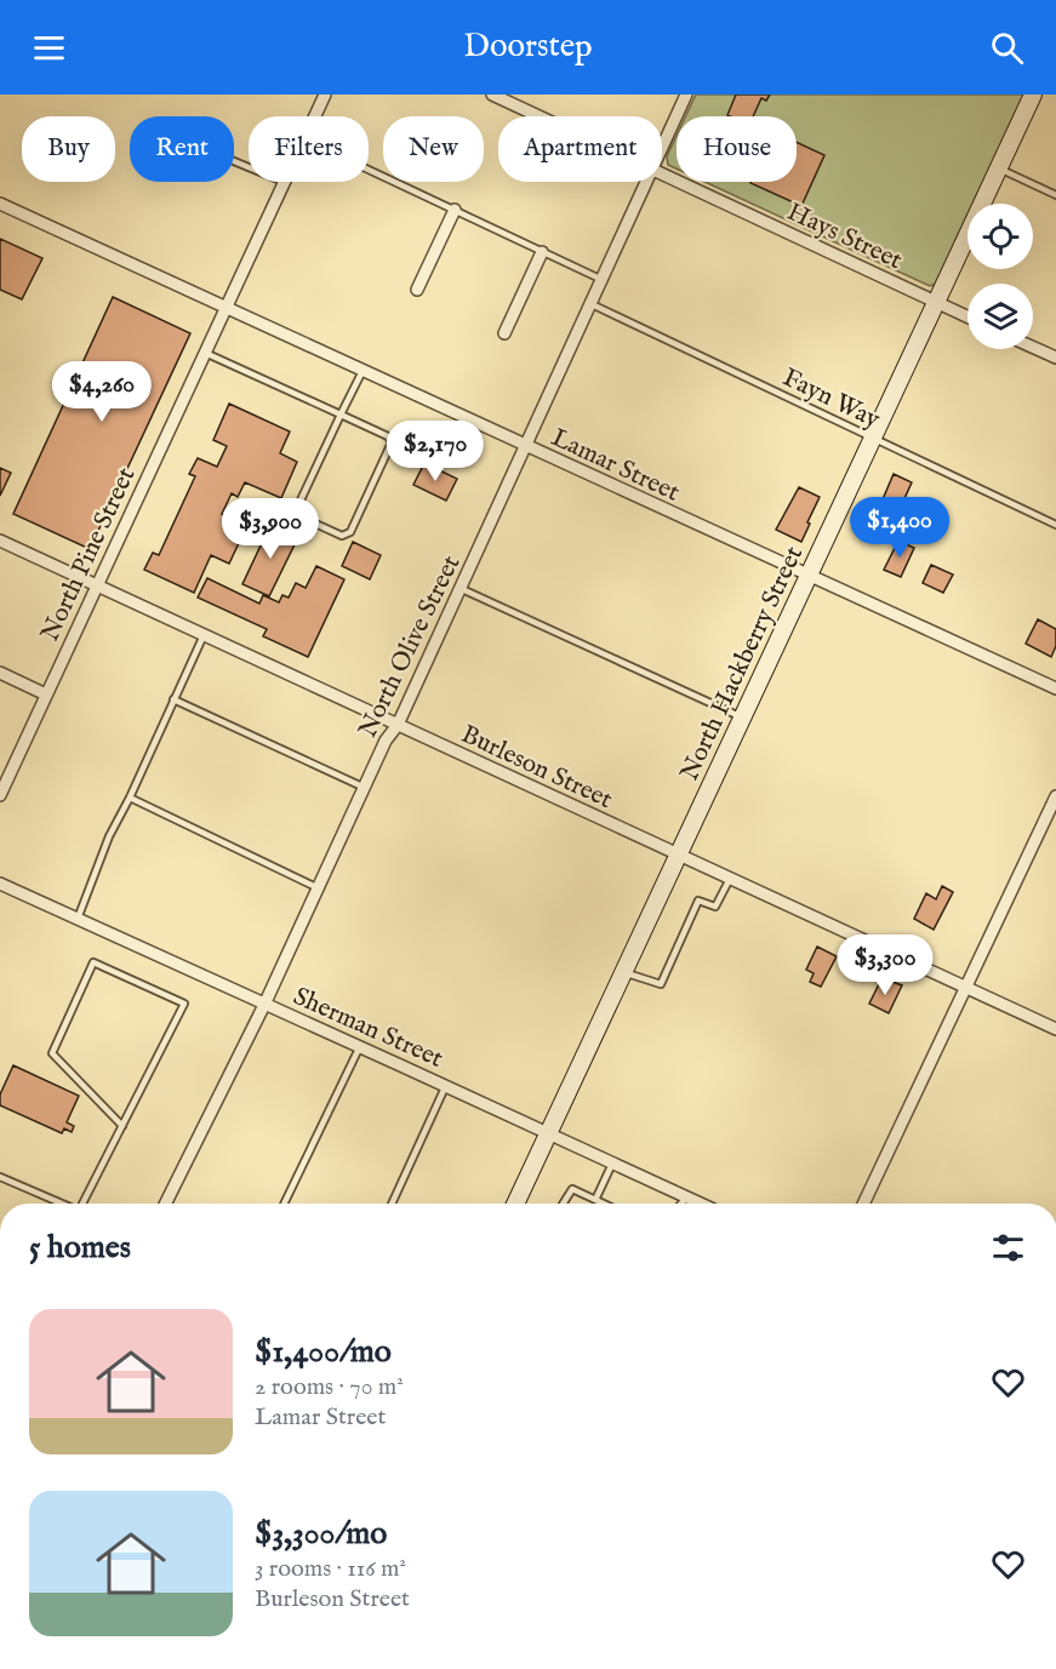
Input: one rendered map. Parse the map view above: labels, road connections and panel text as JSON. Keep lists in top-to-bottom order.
{
  "streets": {
    "main road": ["North Hackberry Street"],
    "street": [
      "Hays Street",
      "Lamar Street",
      "North Pine Street",
      "North Olive Street",
      "Burleson Street",
      "Sherman Street"
    ],
    "lane": ["Fayn Way"]
  },
  "crossings": [
    ["Hays Street", "North Hackberry Street"],
    ["Fayn Way", "North Olive Street"],
    ["Fayn Way", "North Hackberry Street"],
    ["Lamar Street", "North Pine Street"],
    ["Lamar Street", "North Olive Street"],
    ["Lamar Street", "North Hackberry Street"],
    ["North Pine Street", "Burleson Street"],
    ["North Olive Street", "Burleson Street"],
    ["North Olive Street", "Sherman Street"],
    ["North Hackberry Street", "Burleson Street"],
    ["North Hackberry Street", "Sherman Street"]
  ],
  "page": {
    "header": "Doorstep",
    "chip": [
      "Buy",
      "Rent",
      "Filters",
      "New",
      "Apartment",
      "House"
    ],
    "price": [
      "$4,260",
      "$2,170",
      "$1,400",
      "$3,900",
      "$3,300"
    ],
    "heading": "5 homes",
    "list": [
      {
        "name": "$1,400/mo",
        "note": "2 rooms · 70 m² · Lamar Street"
      },
      {
        "name": "$3,300/mo",
        "note": "3 rooms · 116 m² · Burleson Street"
      }
    ]
  }
}
